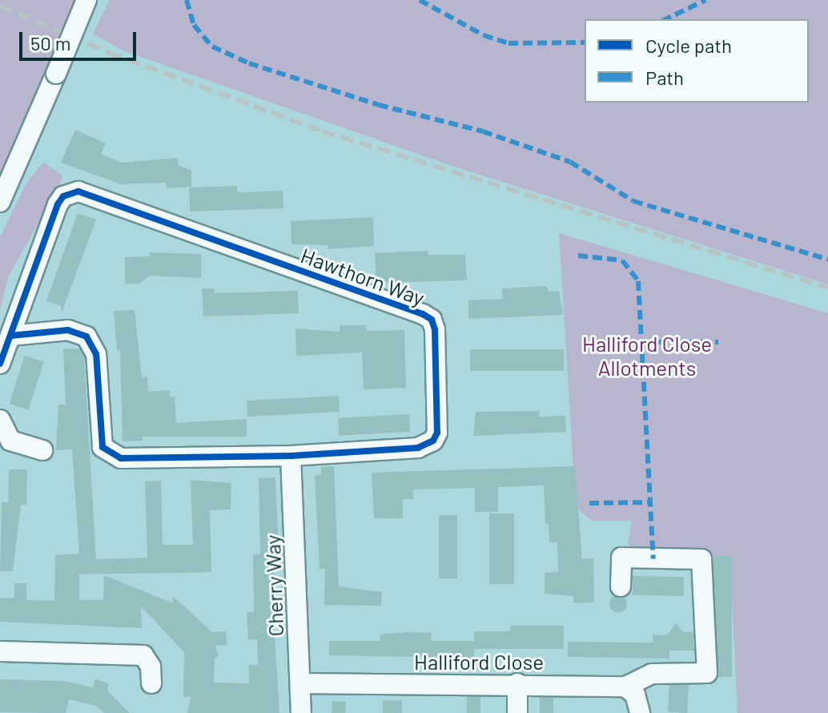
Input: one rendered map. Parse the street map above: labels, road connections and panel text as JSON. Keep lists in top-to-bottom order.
{
  "streets": {
    "street": ["Hawthorn Way", "Cherry Way", "Halliford Close"]
  },
  "crossings": [
    ["Hawthorn Way", "Cherry Way"],
    ["Cherry Way", "Halliford Close"]
  ],
  "parks": ["Halliford Close Allotments"],
  "legend": ["Cycle path", "Path"],
  "scale_bar": "50 m"
}
